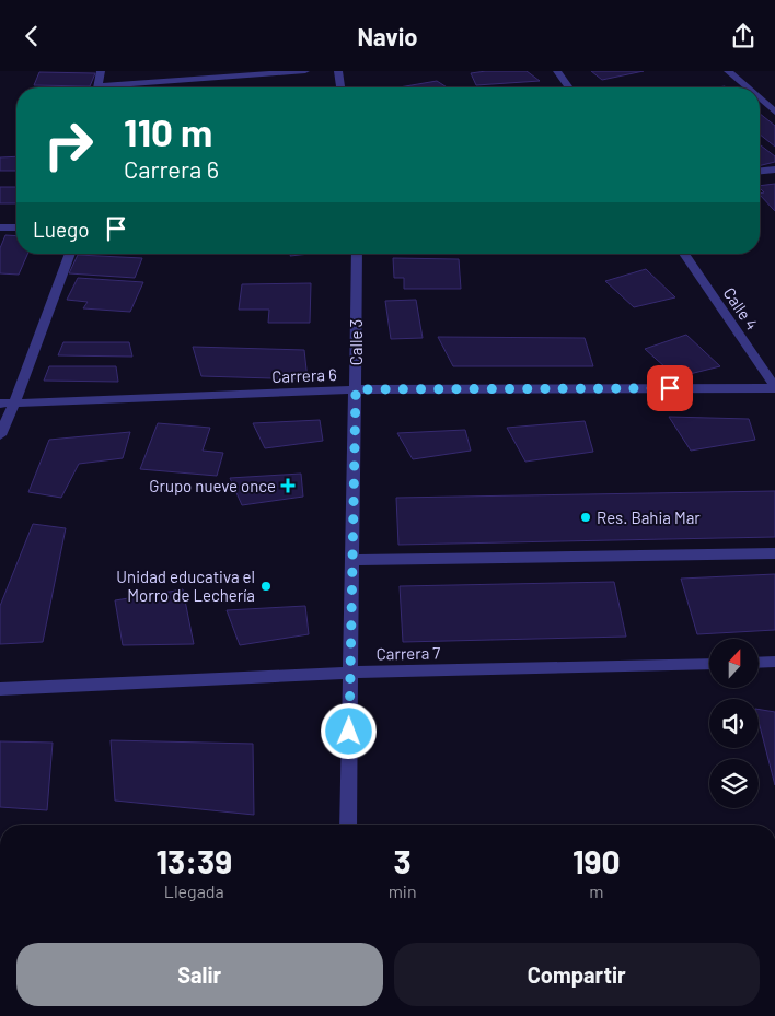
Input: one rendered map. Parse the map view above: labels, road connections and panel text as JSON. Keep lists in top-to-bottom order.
{
  "streets": {
    "street": [
      "Calle 4",
      "Calle 3",
      "Carrera 6",
      "Carrera 7"
    ]
  },
  "crossings": [
    ["Calle 4", "Carrera 6"],
    ["Calle 3", "Carrera 6"],
    ["Calle 3", "Carrera 7"]
  ],
  "places": {
    "health": ["Grupo nueve once"],
    "other": ["Res. Bahia Mar", "Unidad educativa el Morro de Lechería"]
  },
  "north": "top",
  "page": {
    "header": "Navio",
    "turn": ["110 m", "Carrera 6"],
    "then": "Luego",
    "eta": [
      "13:39",
      "Llegada",
      "3",
      "min",
      "190",
      "m"
    ],
    "buttons": ["Salir", "Compartir"]
  }
}
